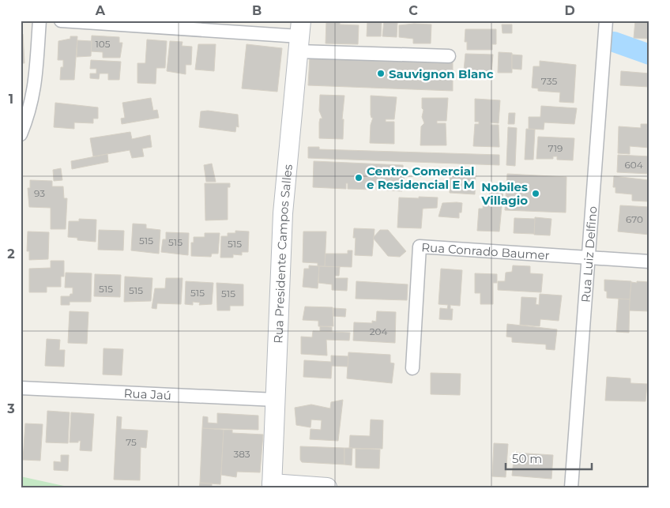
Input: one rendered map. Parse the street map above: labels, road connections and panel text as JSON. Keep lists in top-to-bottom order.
{
  "streets": {
    "main road": ["Rua Presidente Campos Salles"],
    "street": ["Rua Conrado Baumer", "Rua Luiz Delfino", "Rua Jaú"]
  },
  "crossings": [
    ["Rua Conrado Baumer", "Rua Luiz Delfino"],
    ["Rua Presidente Campos Salles", "Rua Jaú"]
  ],
  "places": ["Sauvignon Blanc", "Centro Comercial e Residencial E M", "Nobiles Villagio"],
  "house_numbers": [
    "105",
    "735",
    "719",
    "604",
    "93",
    "670",
    "515",
    "515",
    "515",
    "515",
    "515",
    "515",
    "515",
    "204",
    "75",
    "383"
  ],
  "scale_bar": "50 m",
  "grid": {
    "columns": [
      "A",
      "B",
      "C",
      "D"
    ],
    "rows": ["1", "2", "3"]
  }
}
